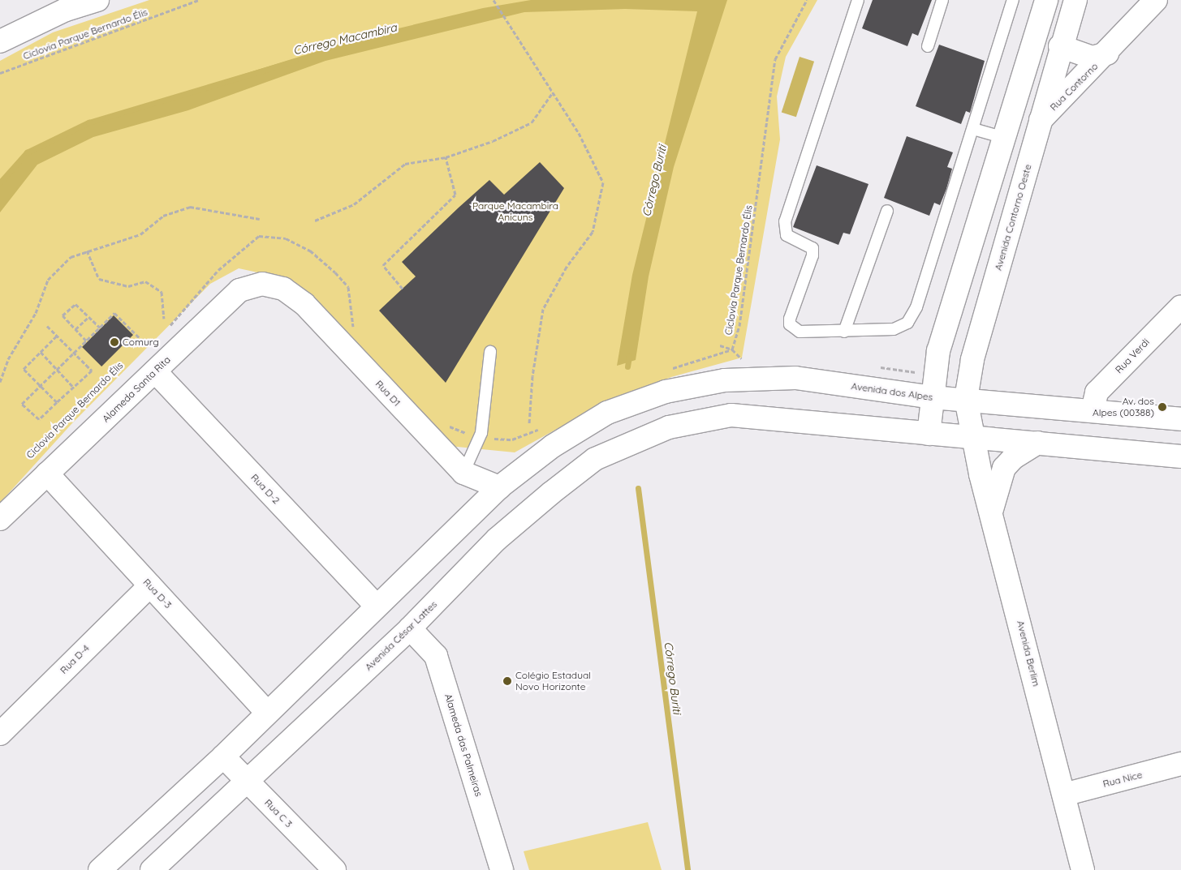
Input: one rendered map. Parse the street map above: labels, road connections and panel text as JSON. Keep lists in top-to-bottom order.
{
  "streets": {
    "main road": [
      "Rua Contorno",
      "Avenida Contorno Oeste",
      "Rua Verdi",
      "Alameda Santa Rita",
      "Avenida dos Alpes",
      "Rua D1",
      "Rua D-2",
      "Rua D-3",
      "Avenida César Lattes",
      "Avenida Berlim",
      "Rua D-4",
      "Alameda das Palmeiras",
      "Rua Nice",
      "Rua C 3"
    ],
    "path": ["Ciclovia Parque Bernardo Élis"]
  },
  "crossings": [
    ["Rua Contorno", "Avenida Contorno Oeste"],
    ["Avenida Contorno Oeste", "Avenida dos Alpes"],
    ["Avenida Contorno Oeste", "Avenida Berlim"],
    ["Rua Verdi", "Avenida dos Alpes"],
    ["Alameda Santa Rita", "Rua D1"],
    ["Alameda Santa Rita", "Rua D-2"],
    ["Alameda Santa Rita", "Rua D-3"],
    ["Avenida dos Alpes", "Rua D1"],
    ["Rua D-3", "Rua D-4"],
    ["Avenida César Lattes", "Alameda das Palmeiras"],
    ["Avenida César Lattes", "Rua C 3"],
    ["Avenida Berlim", "Rua Nice"]
  ],
  "water": ["Córrego Macambira", "Córrego Buriti"],
  "parks": ["Parque Macambira Anicuns"],
  "places": ["Comurg", "Av. dos Alpes (00388)", "Colégio Estadual Novo Horizonte"]
}
